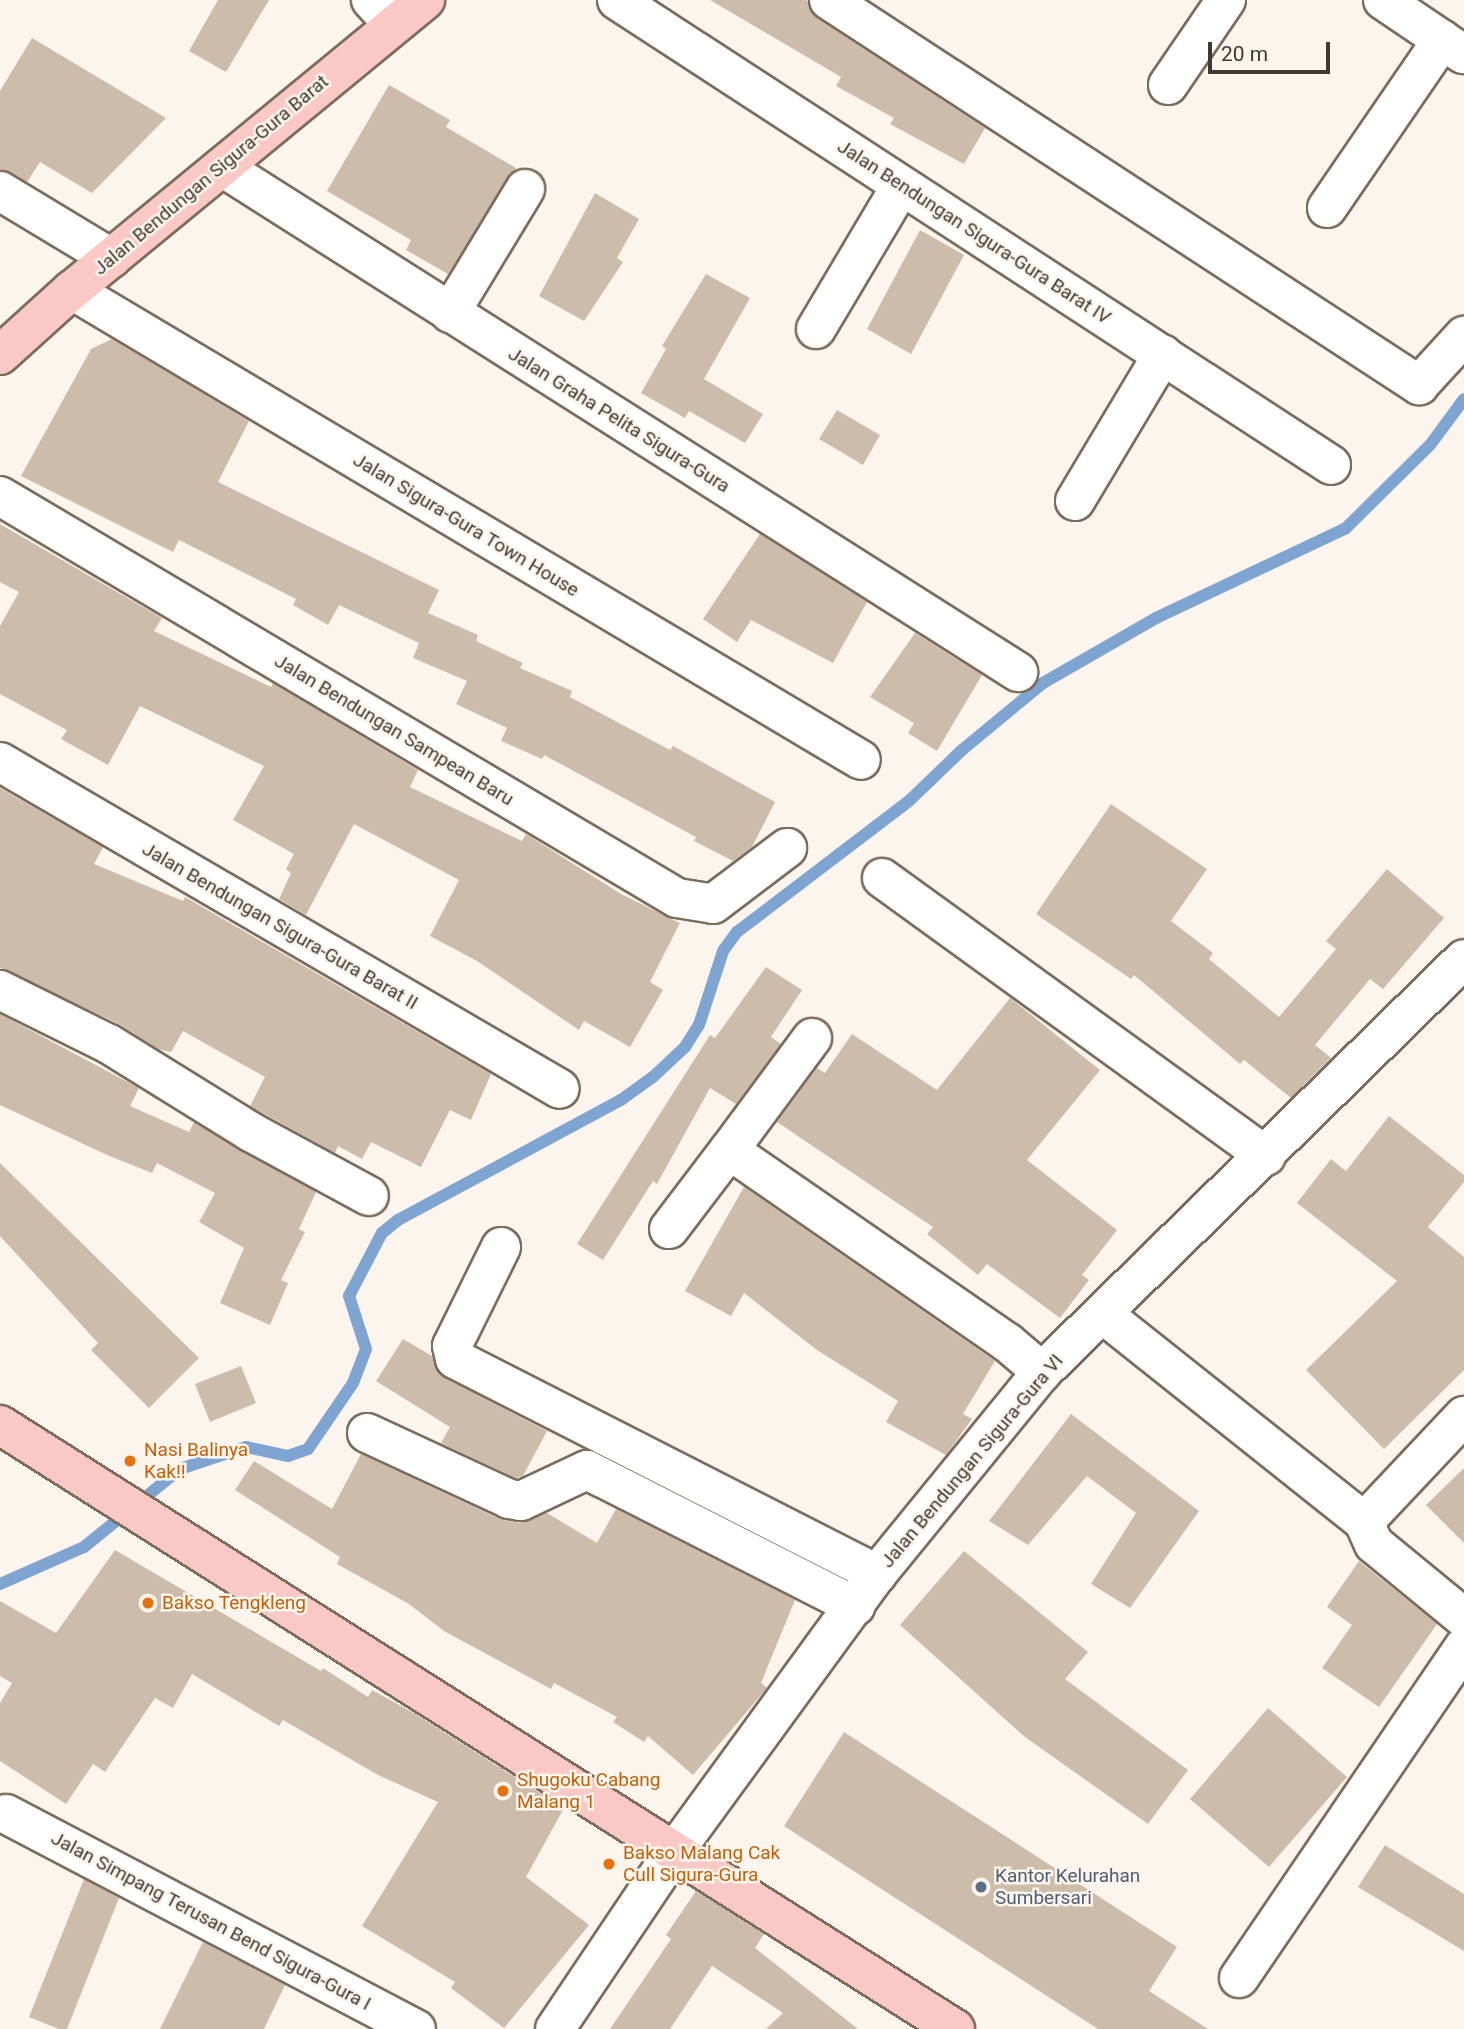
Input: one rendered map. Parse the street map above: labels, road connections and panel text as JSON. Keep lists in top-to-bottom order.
{
  "streets": {
    "main road": ["Jalan Bendungan Sigura-Gura Barat"],
    "street": [
      "Jalan Bendungan Sigura-Gura Barat IV",
      "Jalan Graha Pelita Sigura-Gura",
      "Jalan Sigura-Gura Town House",
      "Jalan Bendungan Sampean Baru",
      "Jalan Bendungan Sigura-Gura Barat II",
      "Jalan Bendungan Sigura-Gura VI",
      "Jalan Simpang Terusan Bend Sigura-Gura I"
    ]
  },
  "crossings": [
    ["Jalan Bendungan Sigura-Gura Barat", "Jalan Graha Pelita Sigura-Gura"],
    ["Jalan Bendungan Sigura-Gura Barat", "Jalan Sigura-Gura Town House"]
  ],
  "places": [
    "Nasi Balinya Kak!!",
    "Bakso Tengkleng",
    "Shugoku Cabang Malang 1",
    "Bakso Malang Cak Cull Sigura-Gura",
    "Kantor Kelurahan Sumbersari"
  ],
  "scale_bar": "20 m"
}
